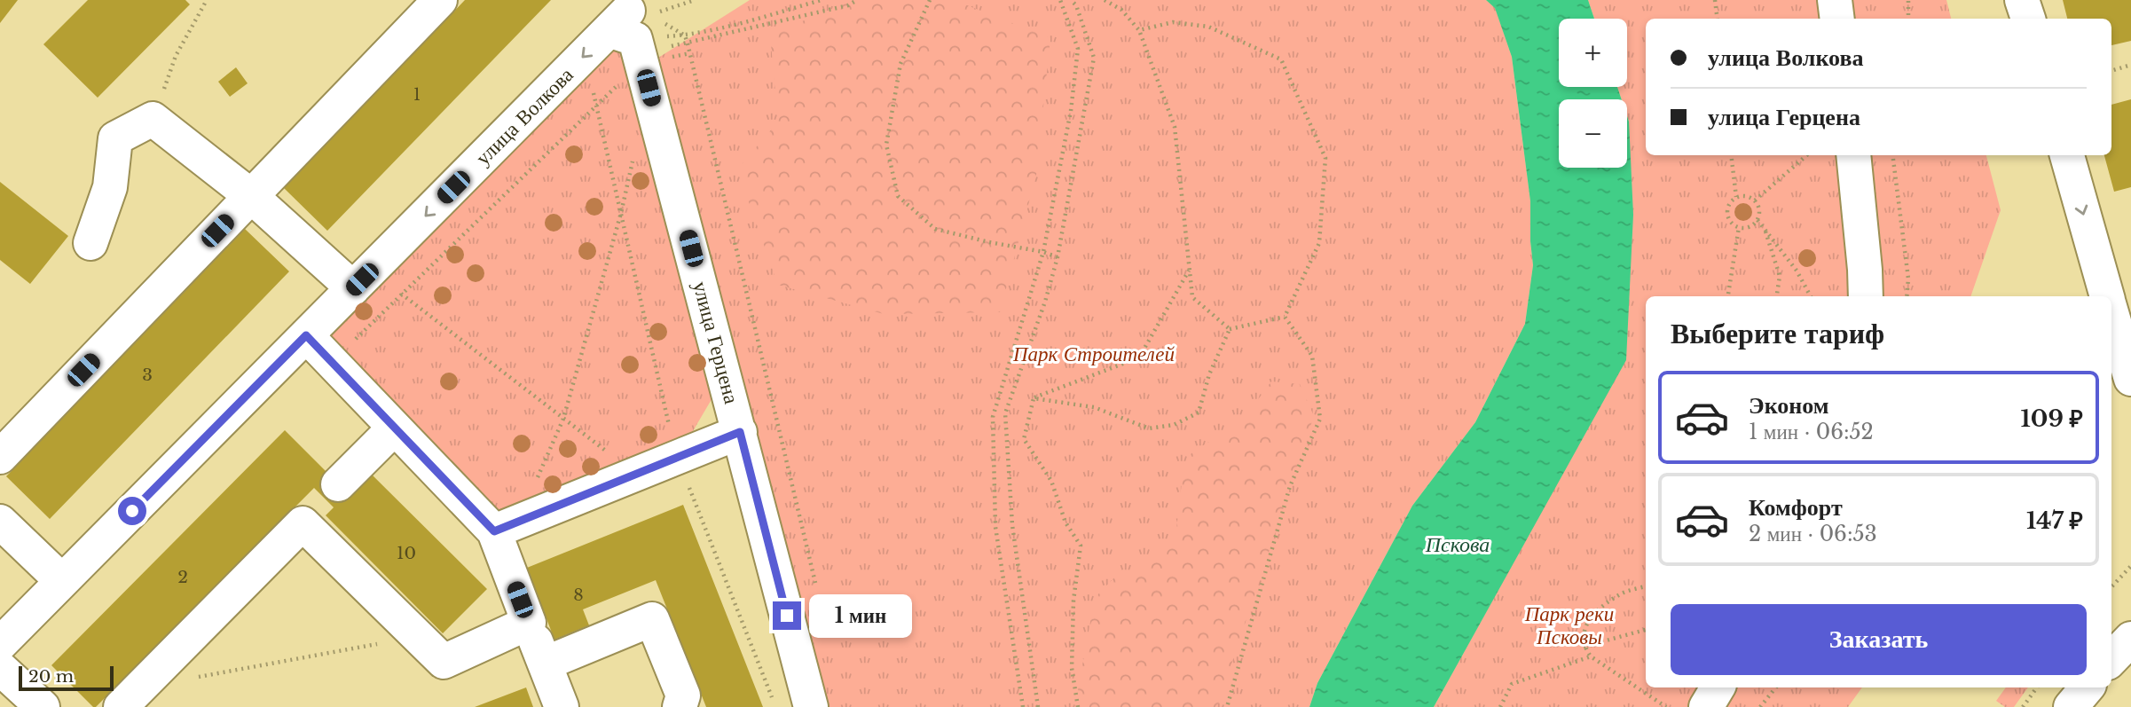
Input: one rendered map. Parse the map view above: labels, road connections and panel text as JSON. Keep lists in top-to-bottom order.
{
  "streets": {
    "street": ["улица Волкова", "улица Герцена"]
  },
  "crossings": [
    ["улица Волкова", "улица Герцена"]
  ],
  "water": ["Пскова"],
  "parks": ["Парк Строителей", "Парк реки Псковы"],
  "house_numbers": [
    "1",
    "3",
    "10",
    "2",
    "8"
  ],
  "scale_bar": "20 m",
  "page": {
    "map_buttons": ["+", "−"],
    "banner": ["улица Волкова", "улица Герцена"],
    "heading": "Выберите тариф",
    "list": [
      {
        "name": "Эконом",
        "note": "1 мин · 06:52",
        "value": "109 ₽"
      },
      {
        "name": "Комфорт",
        "note": "2 мин · 06:53",
        "value": "147 ₽"
      }
    ],
    "buttons": "Заказать",
    "bubble": "1 мин",
    "scale": "20 m"
  }
}
